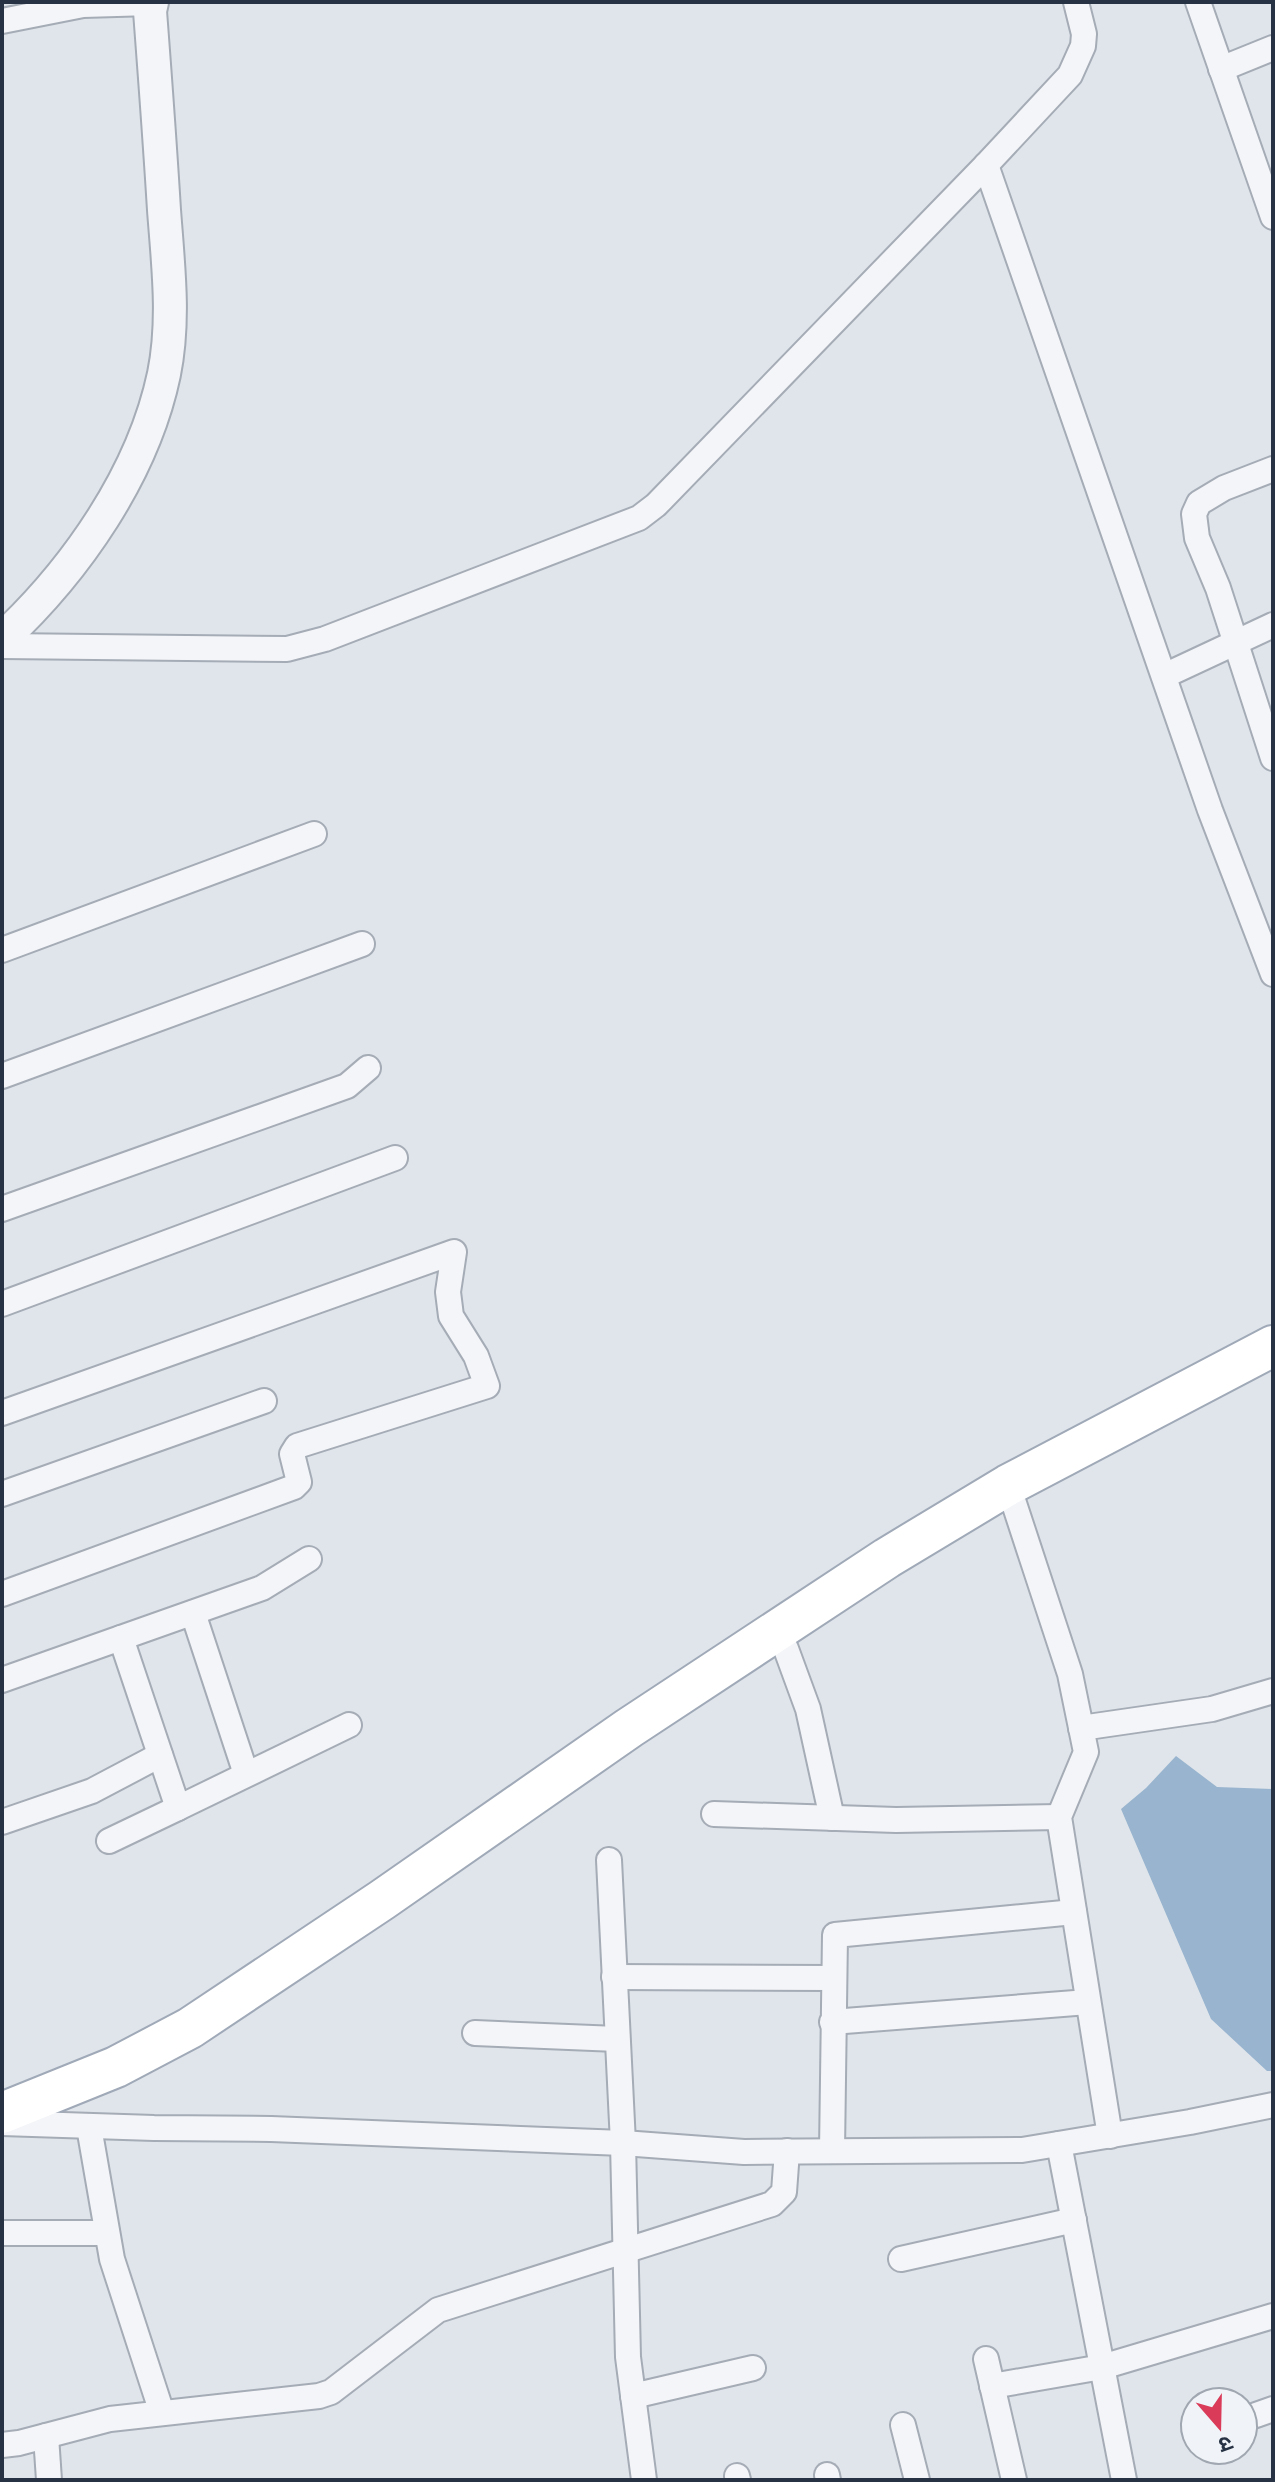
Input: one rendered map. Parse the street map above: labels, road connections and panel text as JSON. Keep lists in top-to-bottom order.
{
  "north": "bottom"
}
